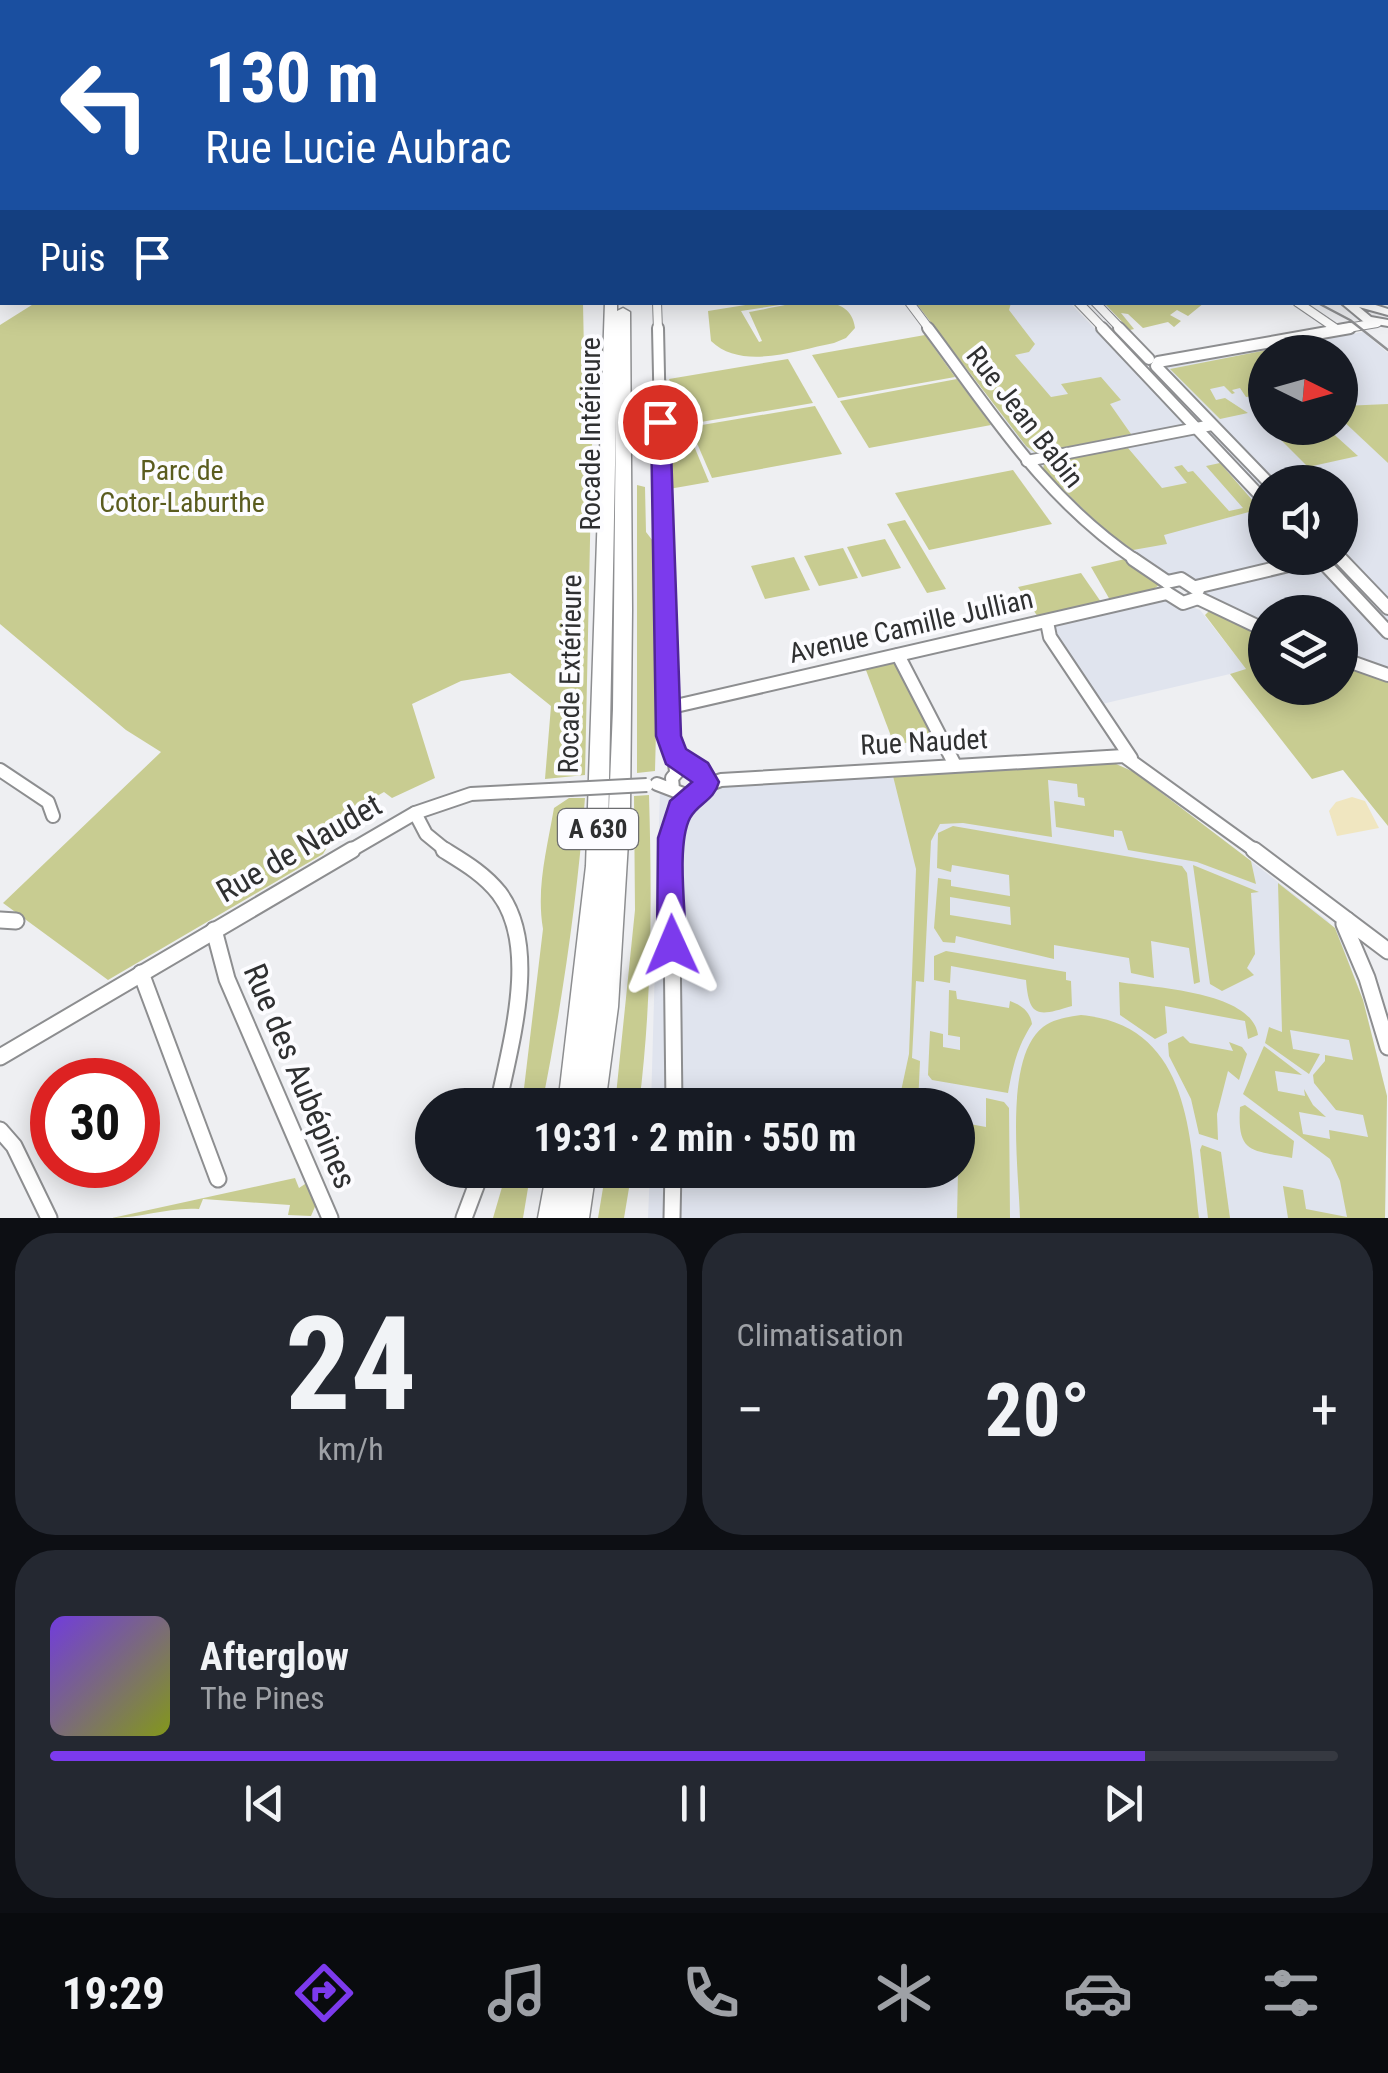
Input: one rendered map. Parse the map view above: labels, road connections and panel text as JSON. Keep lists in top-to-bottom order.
{
  "streets": {
    "highway": ["Rocade Intérieure", "Rocade Extérieure", "A 630"],
    "street": [
      "Rue Jean Babin",
      "Avenue Camille Jullian",
      "Rue Naudet",
      "Rue de Naudet",
      "Rue des Aubépines"
    ]
  },
  "crossings": [
    ["Rue Jean Babin", "Avenue Camille Jullian"],
    ["Rue de Naudet", "Rue des Aubépines"]
  ],
  "parks": ["Parc de Cotor-Laburthe"],
  "north": "right",
  "page": {
    "turn": ["130 m", "Rue Lucie Aubrac"],
    "then": "Puis",
    "limit": "30",
    "trip": "19:31 · 2 min · 550 m",
    "tile": [
      ["24", "km/h"],
      "Climatisation"
    ],
    "heat": ["−", "20°", "+"],
    "song": ["Afterglow", "The Pines"],
    "tabs": "19:29"
  }
}
